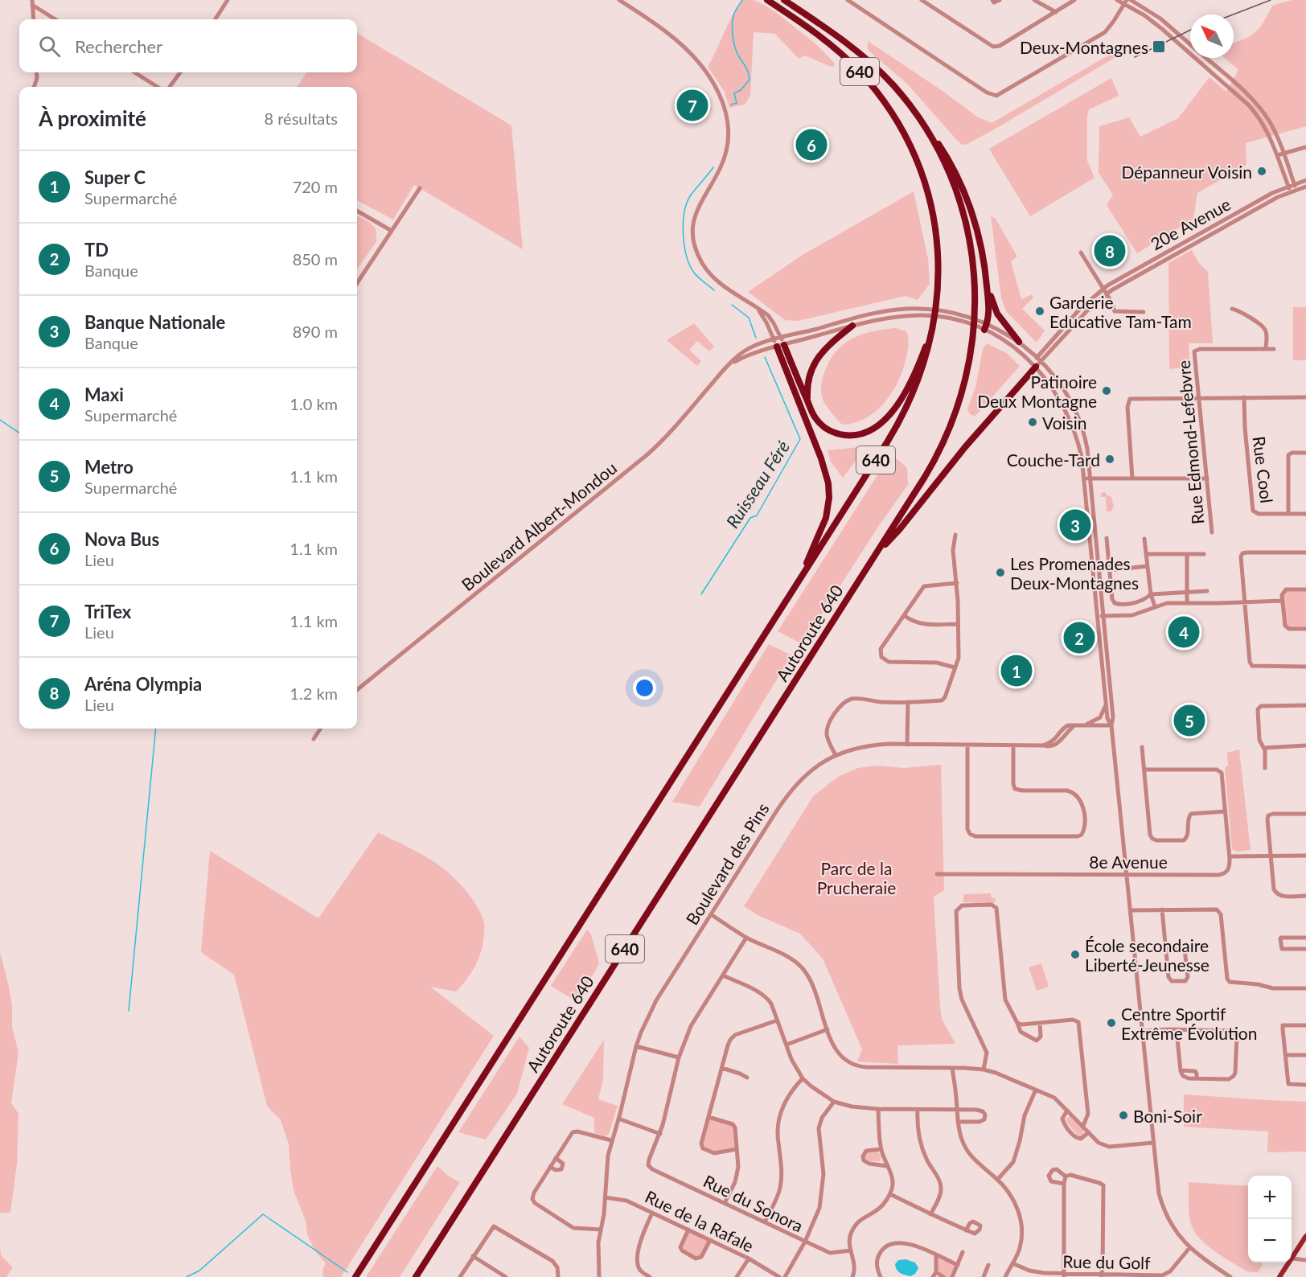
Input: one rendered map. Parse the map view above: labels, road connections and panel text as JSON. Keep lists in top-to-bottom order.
{
  "streets": {
    "highway": ["640", "Autoroute 640"],
    "street": [
      "20e Avenue",
      "Rue Edmond-Lefebvre",
      "Rue Cool",
      "Boulevard Albert-Mondou",
      "8e Avenue",
      "Boulevard des Pins",
      "Rue du Sonora",
      "Rue de la Rafale",
      "Rue du Golf"
    ]
  },
  "crossings": [
    ["Boulevard des Pins", "Rue de la Rafale"]
  ],
  "water": ["Ruisseau Féré"],
  "parks": ["Parc de la Prucheraie"],
  "places": {
    "transit": ["Deux-Montagnes"],
    "other": [
      "Dépanneur Voisin",
      "Garderie Educative Tam-Tam",
      "Patinoire Deux Montagne",
      "Voisin",
      "Couche-Tard",
      "Les Promenades Deux-Montagnes",
      "École secondaire Liberté-Jeunesse",
      "Centre Sportif Extrême Évolution",
      "Boni-Soir"
    ]
  },
  "north": "top left",
  "page": {
    "search": "Rechercher",
    "heading": ["À proximité", "8 résultats"],
    "pins": [
      "7",
      "6",
      "8",
      "3",
      "4",
      "2",
      "1",
      "5"
    ],
    "list": [
      {
        "mark": "1",
        "name": "Super C",
        "note": "Supermarché",
        "value": "720 m"
      },
      {
        "mark": "2",
        "name": "TD",
        "note": "Banque",
        "value": "850 m"
      },
      {
        "mark": "3",
        "name": "Banque Nationale",
        "note": "Banque",
        "value": "890 m"
      },
      {
        "mark": "4",
        "name": "Maxi",
        "note": "Supermarché",
        "value": "1.0 km"
      },
      {
        "mark": "5",
        "name": "Metro",
        "note": "Supermarché",
        "value": "1.1 km"
      },
      {
        "mark": "6",
        "name": "Nova Bus",
        "note": "Lieu",
        "value": "1.1 km"
      },
      {
        "mark": "7",
        "name": "TriTex",
        "note": "Lieu",
        "value": "1.1 km"
      },
      {
        "mark": "8",
        "name": "Aréna Olympia",
        "note": "Lieu",
        "value": "1.2 km"
      }
    ],
    "map_buttons": ["+", "−"]
  }
}
